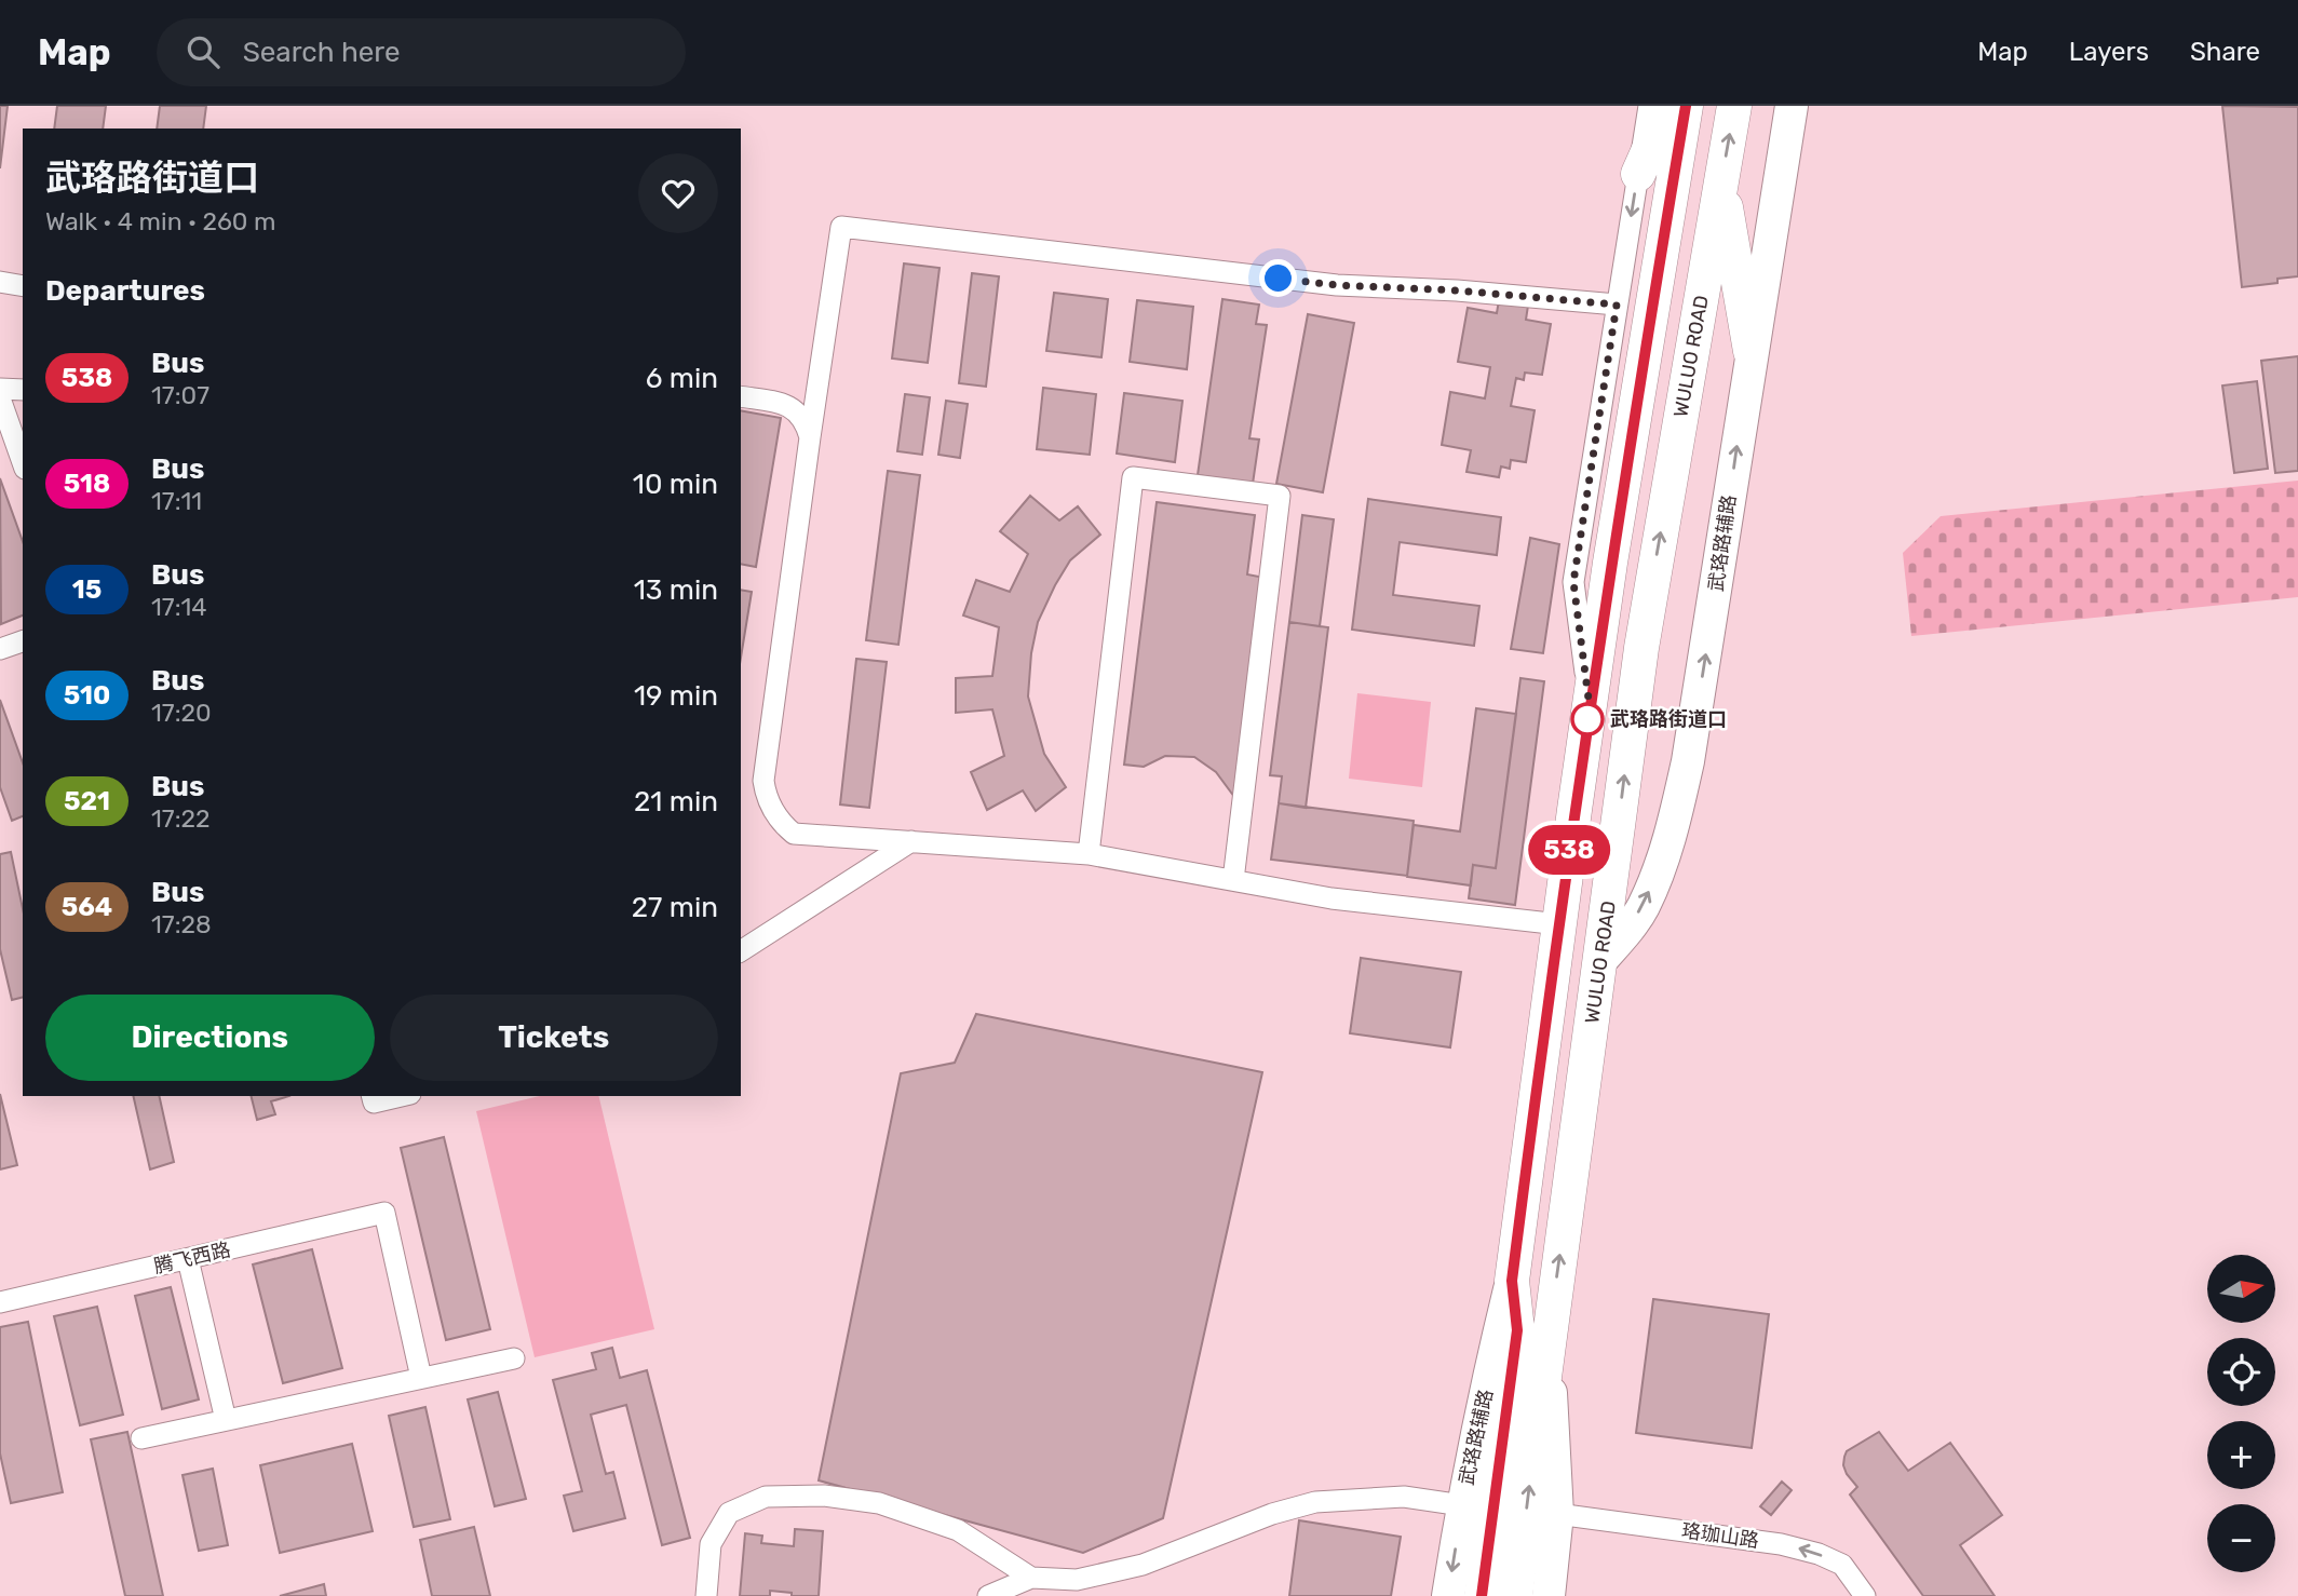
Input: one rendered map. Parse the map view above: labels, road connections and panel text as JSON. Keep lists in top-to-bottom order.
{
  "streets": {
    "highway": ["WULUO ROAD"],
    "main road": ["武珞路辅路"],
    "street": ["腾飞西路", "珞珈山路"]
  },
  "crossings": [
    ["WULUO ROAD", "武珞路辅路"]
  ],
  "one_way": ["珞珈山路"],
  "places": ["武珞路街道口"],
  "lines": ["bus line 538"],
  "north": "right",
  "page": {
    "header": "Map",
    "search": "Search here",
    "nav": ["Map", "Layers", "Share"],
    "on_map": "538",
    "heading": [
      ["武珞路街道口", "Walk · 4 min · 260 m"],
      "Departures"
    ],
    "list": [
      {
        "mark": "538",
        "name": "Bus",
        "note": "17:07",
        "value": "6 min"
      },
      {
        "mark": "518",
        "name": "Bus",
        "note": "17:11",
        "value": "10 min"
      },
      {
        "mark": "15",
        "name": "Bus",
        "note": "17:14",
        "value": "13 min"
      },
      {
        "mark": "510",
        "name": "Bus",
        "note": "17:20",
        "value": "19 min"
      },
      {
        "mark": "521",
        "name": "Bus",
        "note": "17:22",
        "value": "21 min"
      },
      {
        "mark": "564",
        "name": "Bus",
        "note": "17:28",
        "value": "27 min"
      }
    ],
    "buttons": ["Directions", "Tickets"],
    "map_buttons": ["+", "−"]
  }
}
